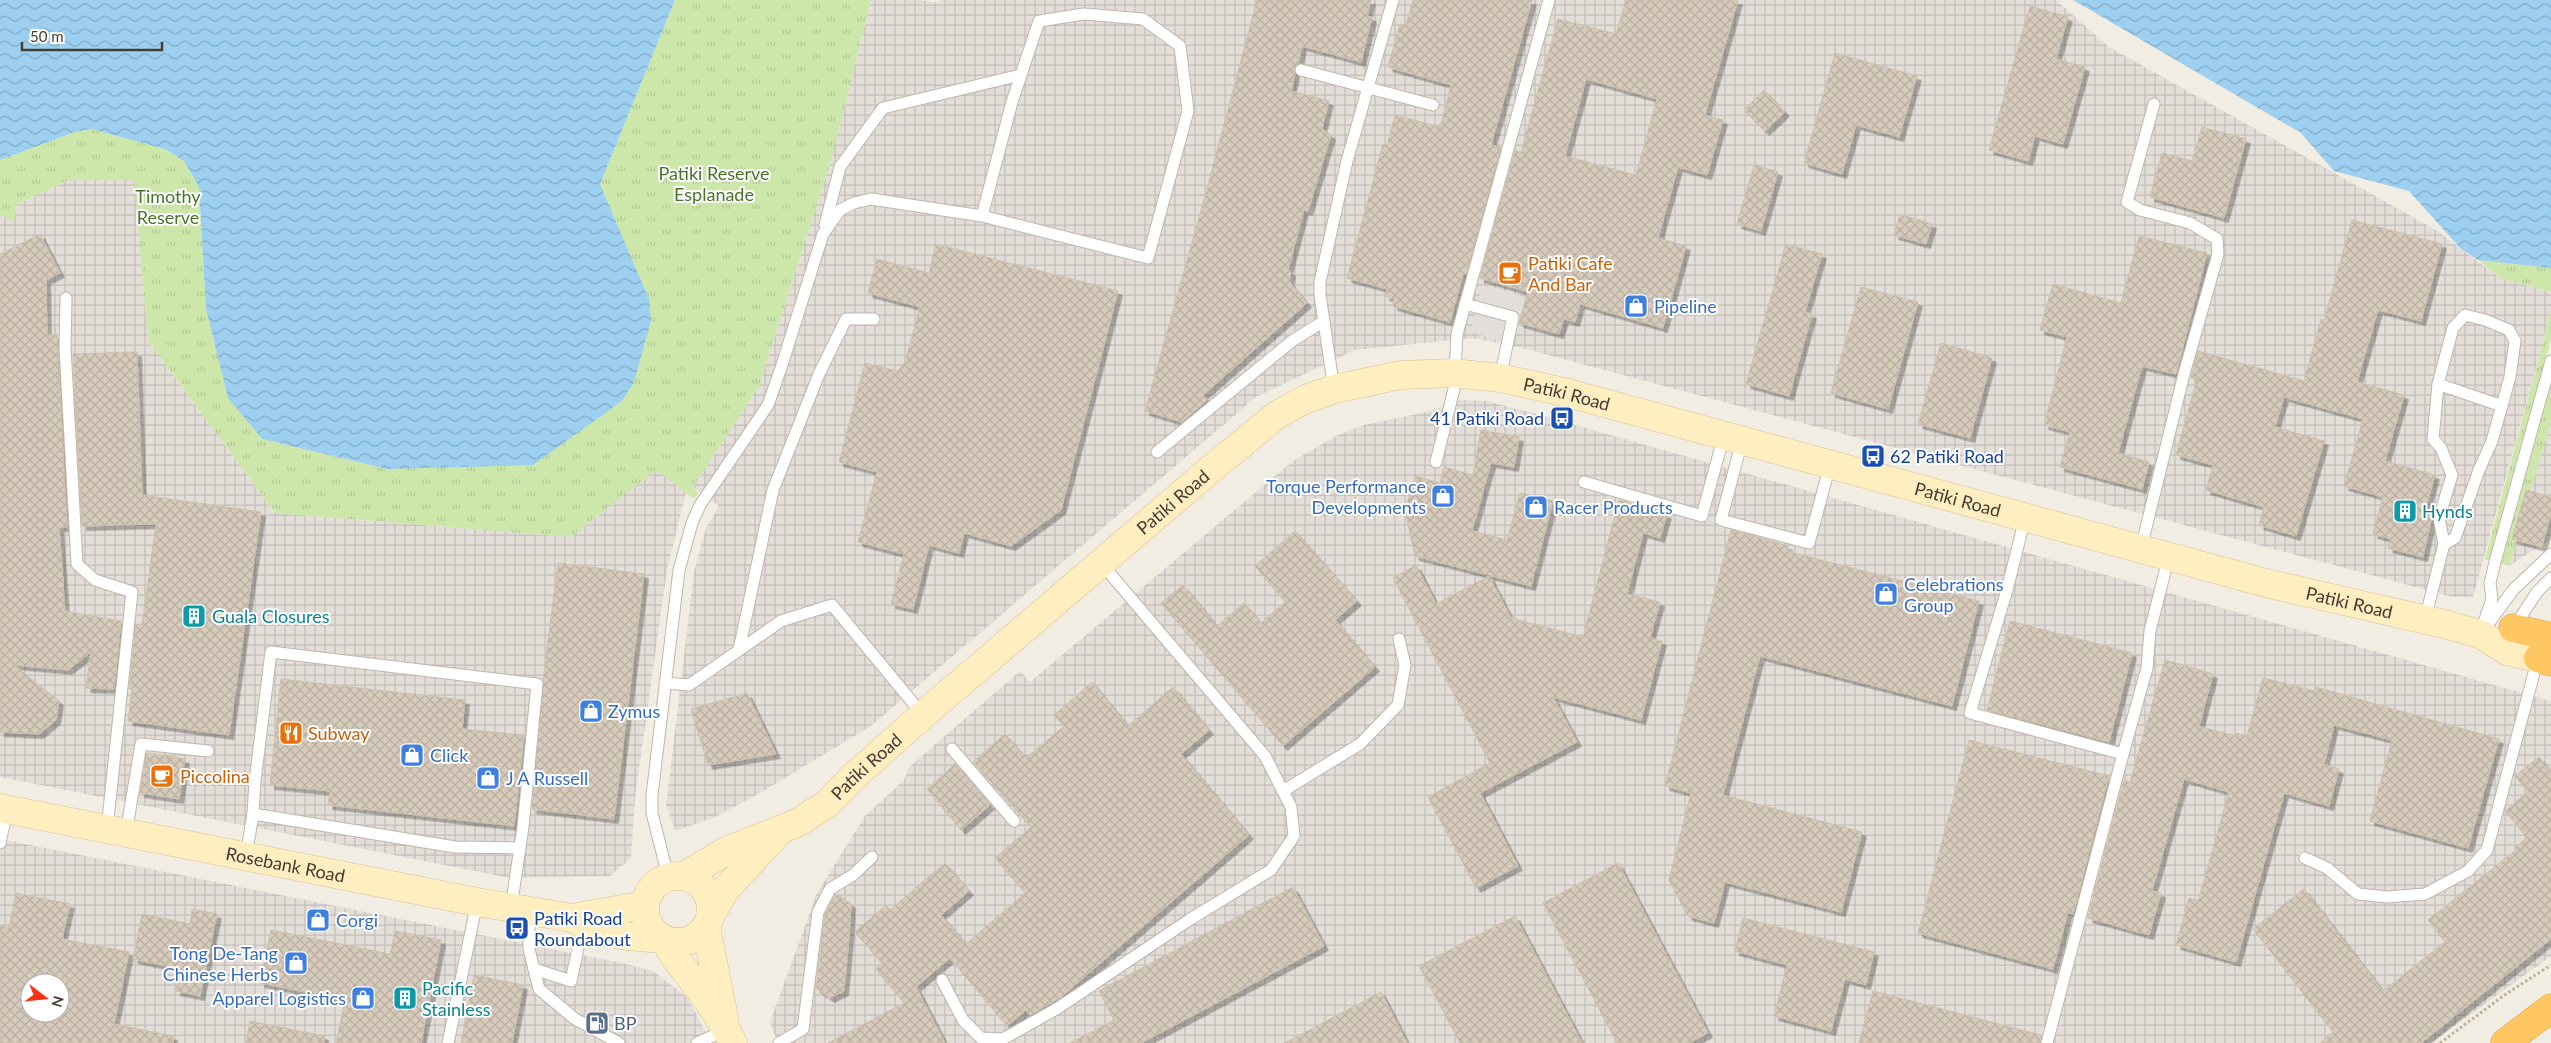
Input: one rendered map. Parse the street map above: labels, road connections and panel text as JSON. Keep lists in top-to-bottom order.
{
  "streets": {
    "main road": ["Patiki Road", "Rosebank Road"]
  },
  "crossings": [
    ["Patiki Road", "Rosebank Road"]
  ],
  "parks": ["Patiki Reserve Esplanade", "Timothy Reserve"],
  "places": {
    "cafe": ["Patiki Cafe And Bar", "Piccolina"],
    "shop": [
      "Pipeline",
      "Torque Performance Developments",
      "Racer Products",
      "Celebrations Group",
      "Zymus",
      "Click",
      "J A Russell",
      "Corgi",
      "Tong De-Tang Chinese Herbs",
      "Apparel Logistics"
    ],
    "bus stop": ["41 Patiki Road", "62 Patiki Road", "Patiki Road Roundabout"],
    "building": ["Hynds", "Guala Closures", "Pacific Stainless"],
    "restaurant": ["Subway"],
    "fuel station": ["BP"]
  },
  "scale_bar": "50 m",
  "north": "right"
}
